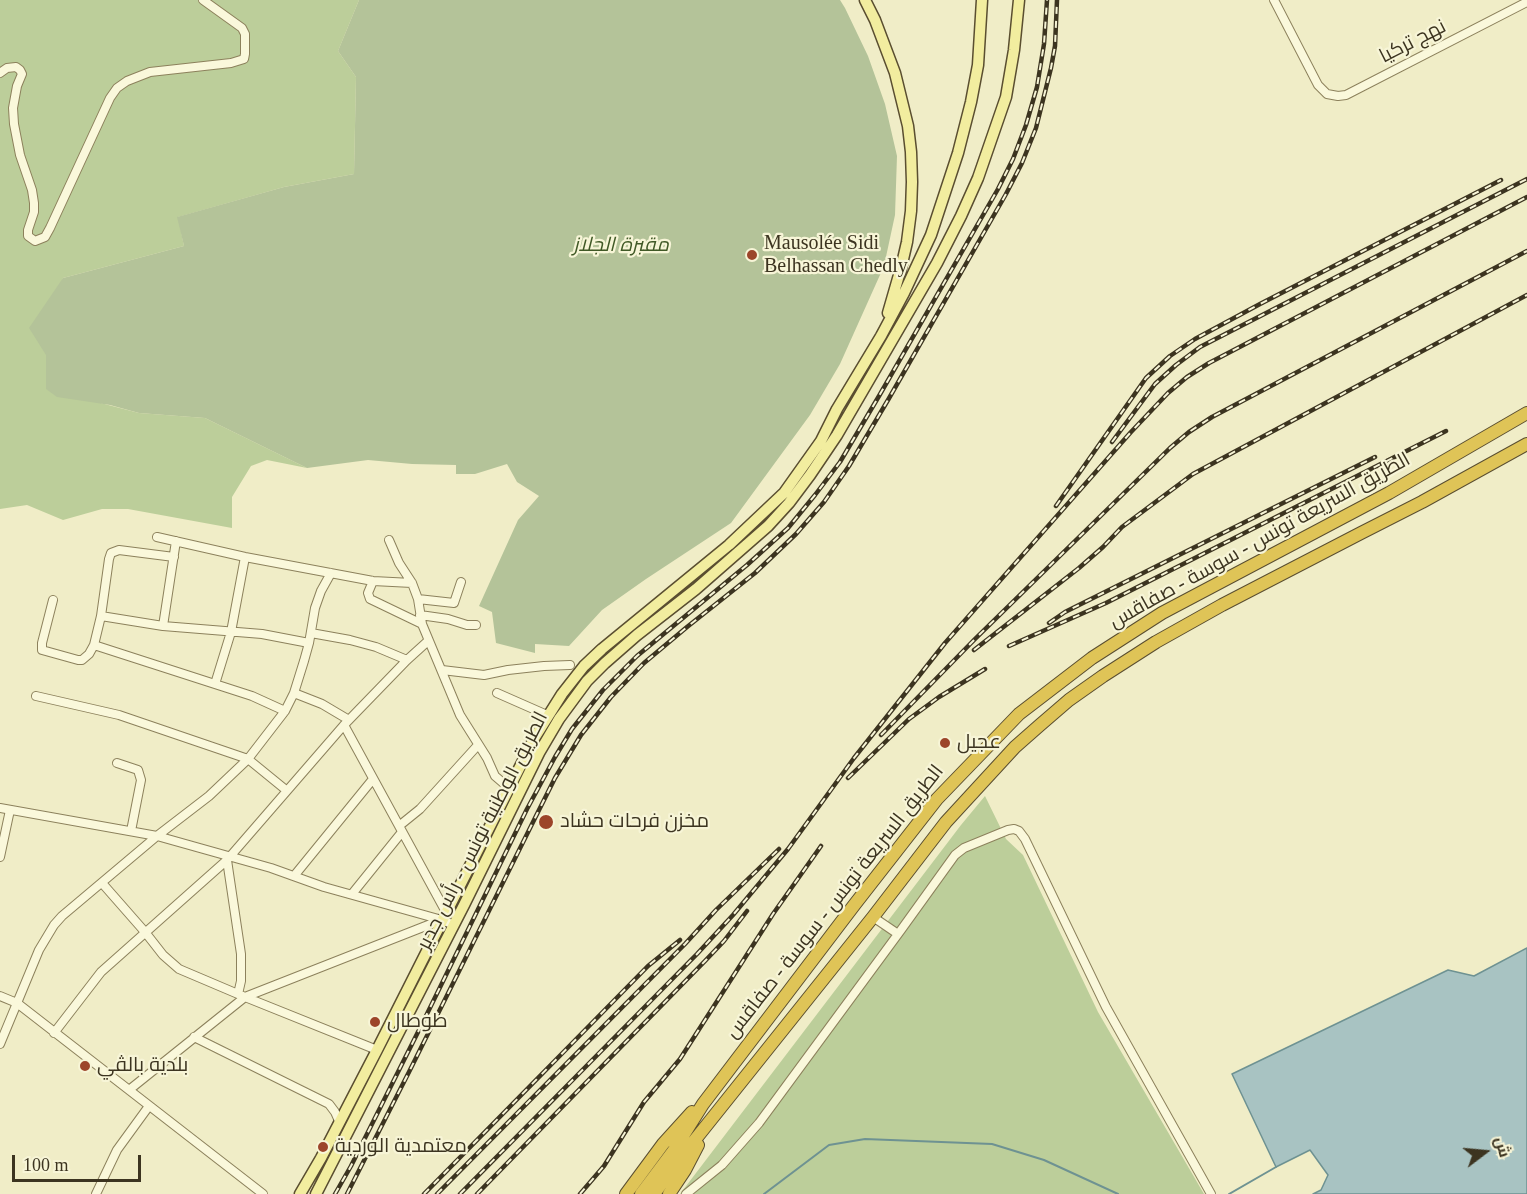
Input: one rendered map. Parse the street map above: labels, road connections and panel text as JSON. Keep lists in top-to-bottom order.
{
  "streets": {
    "highway": ["الطريق السريعة تونس - سوسة - صفاقس"],
    "main road": ["الطريق الوطنية تونس - رأس جدير"],
    "street": ["نهج تركيا"]
  },
  "parks": ["مقبرة الجلاز"],
  "places": [
    "Mausolée Sidi Belhassan Chedly",
    "عجيل",
    "مخزن فرحات حشاد",
    "طوطال",
    "بلدية بالڤي",
    "معتمدية الوردية"
  ],
  "scale_bar": "100 m",
  "north": "right"
}
